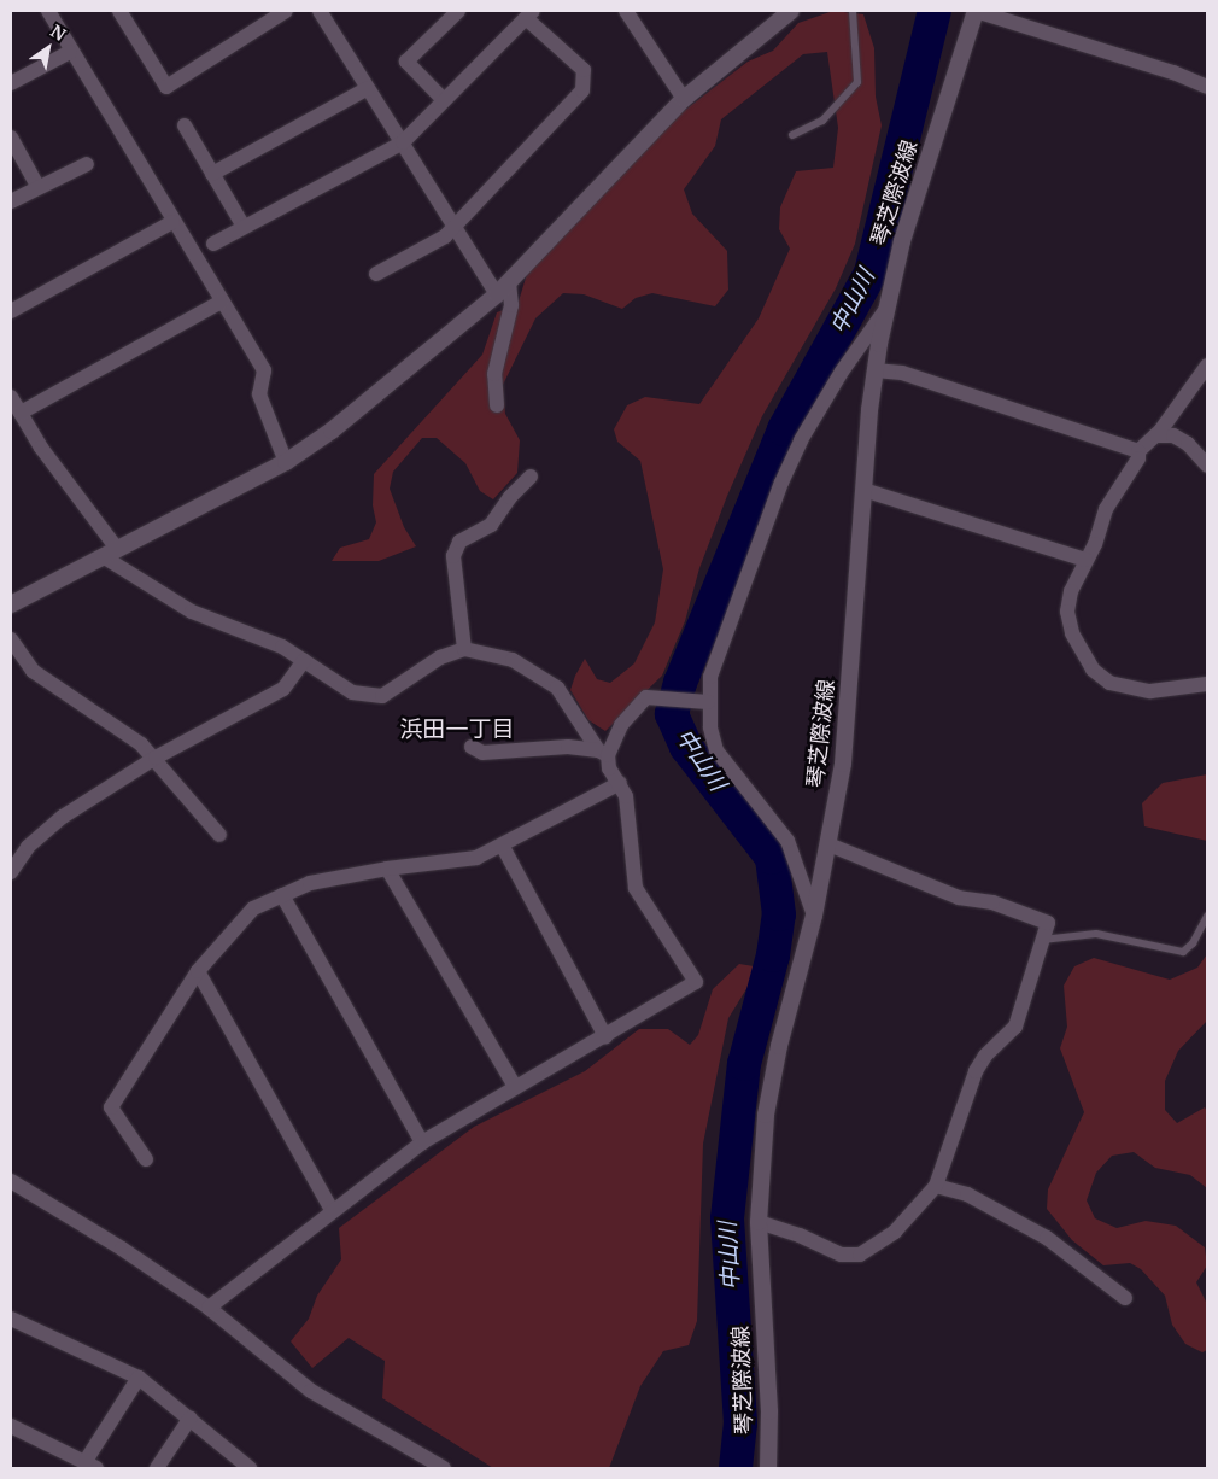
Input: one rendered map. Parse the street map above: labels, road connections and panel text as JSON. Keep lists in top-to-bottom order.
{
  "streets": {
    "main road": ["琴芝際波線"]
  },
  "districts": ["浜田一丁目"],
  "water": ["中山川"],
  "north": "top right"
}
